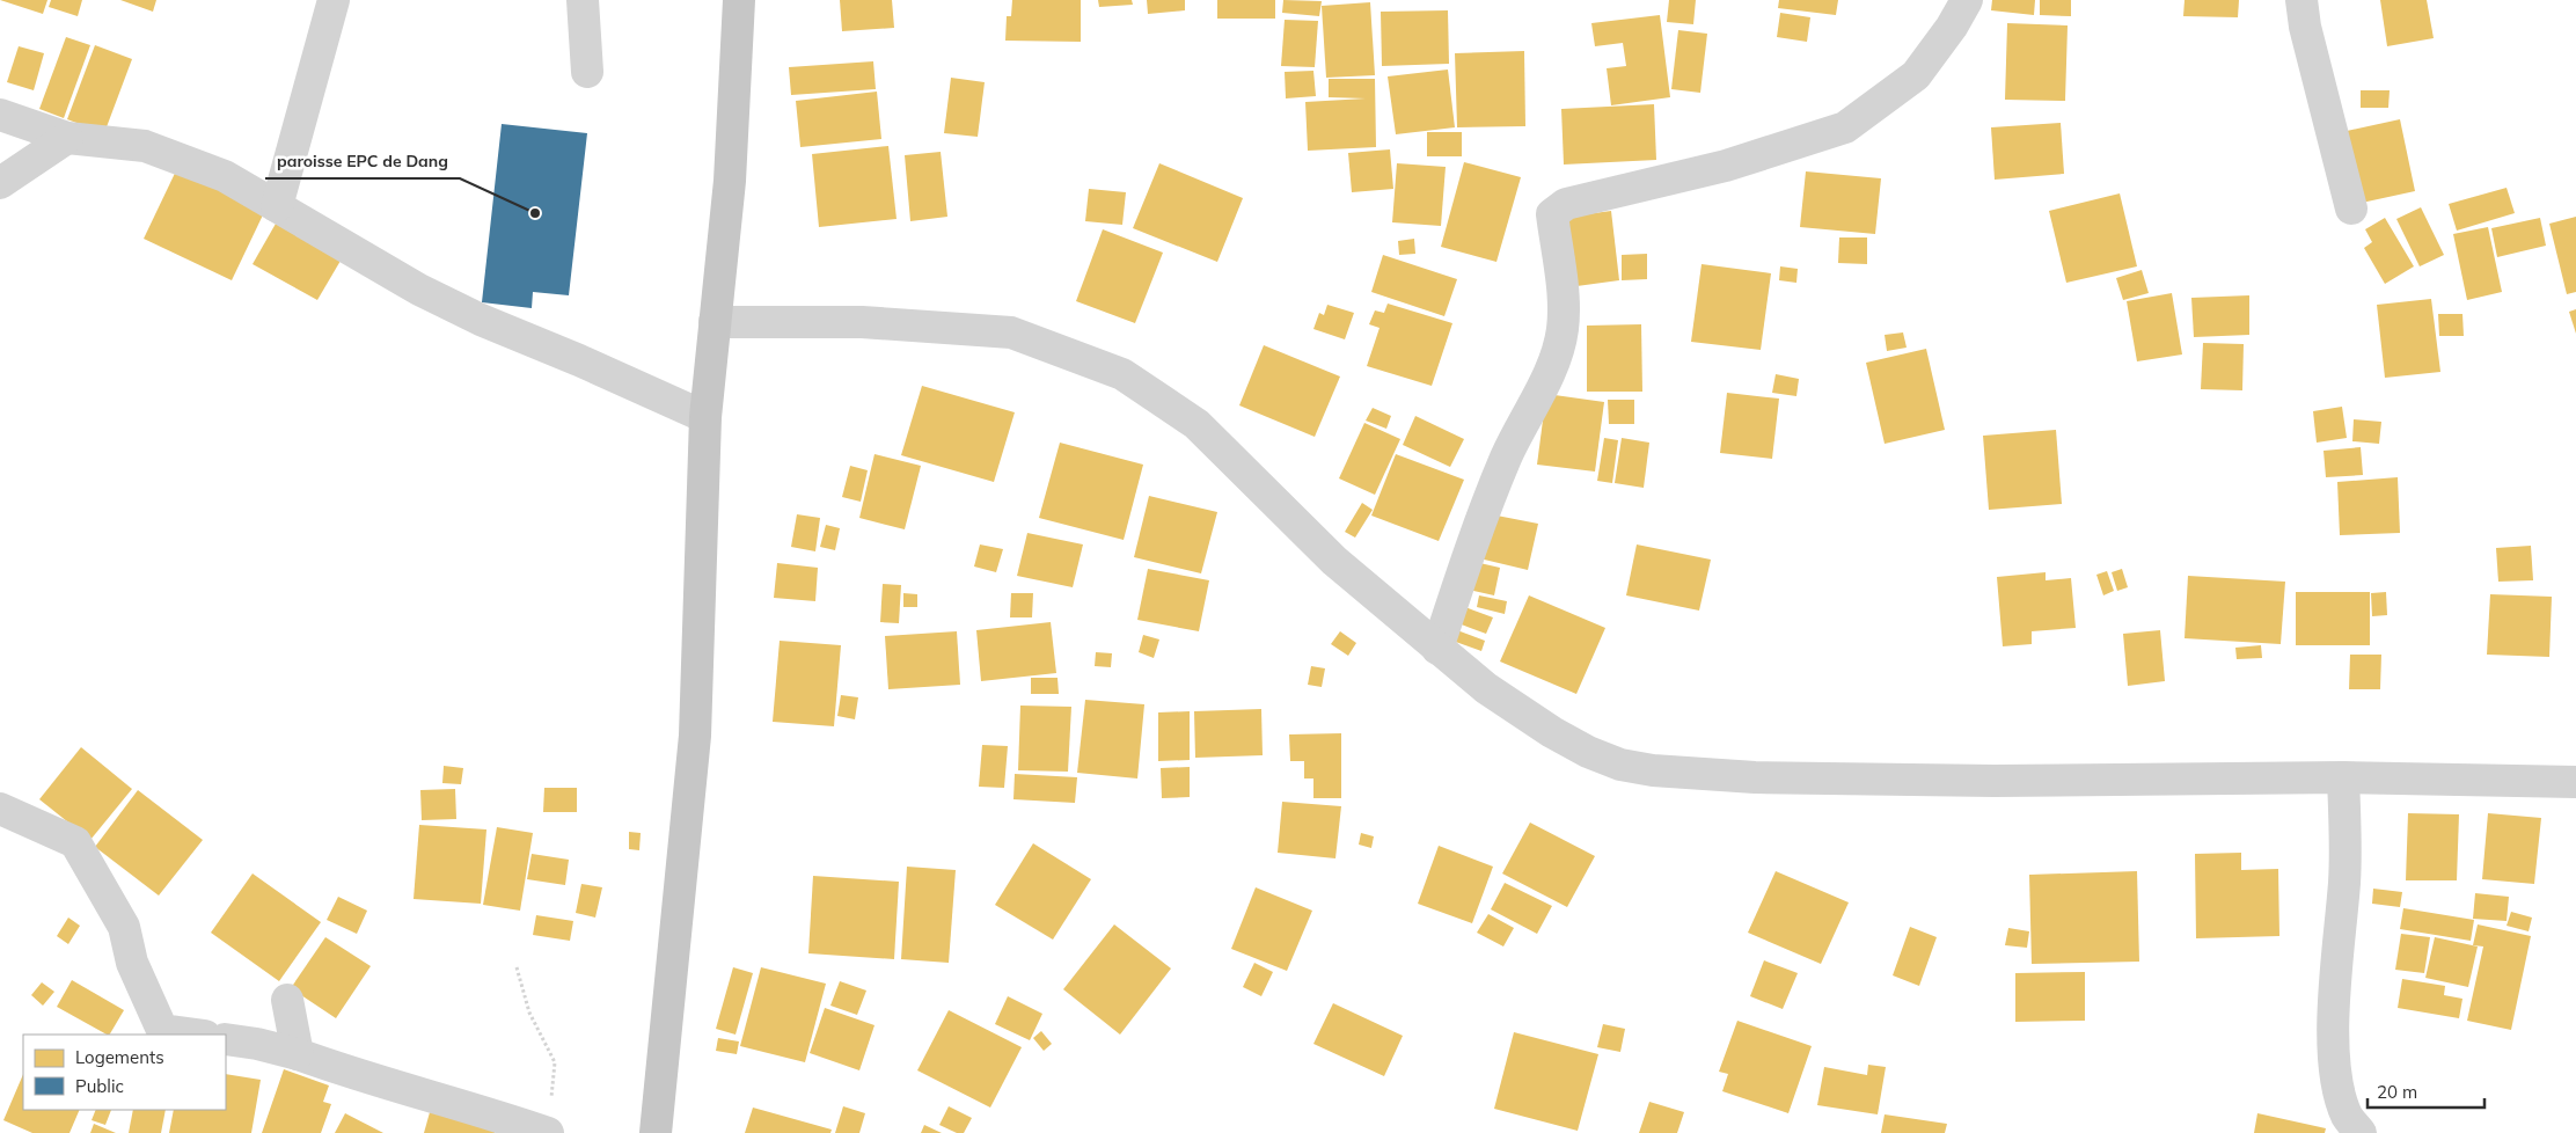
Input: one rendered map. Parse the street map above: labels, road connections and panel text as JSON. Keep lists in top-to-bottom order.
{
  "places": ["paroisse EPC de Dang"],
  "legend": ["Logements", "Public"],
  "scale_bar": "20 m"
}
